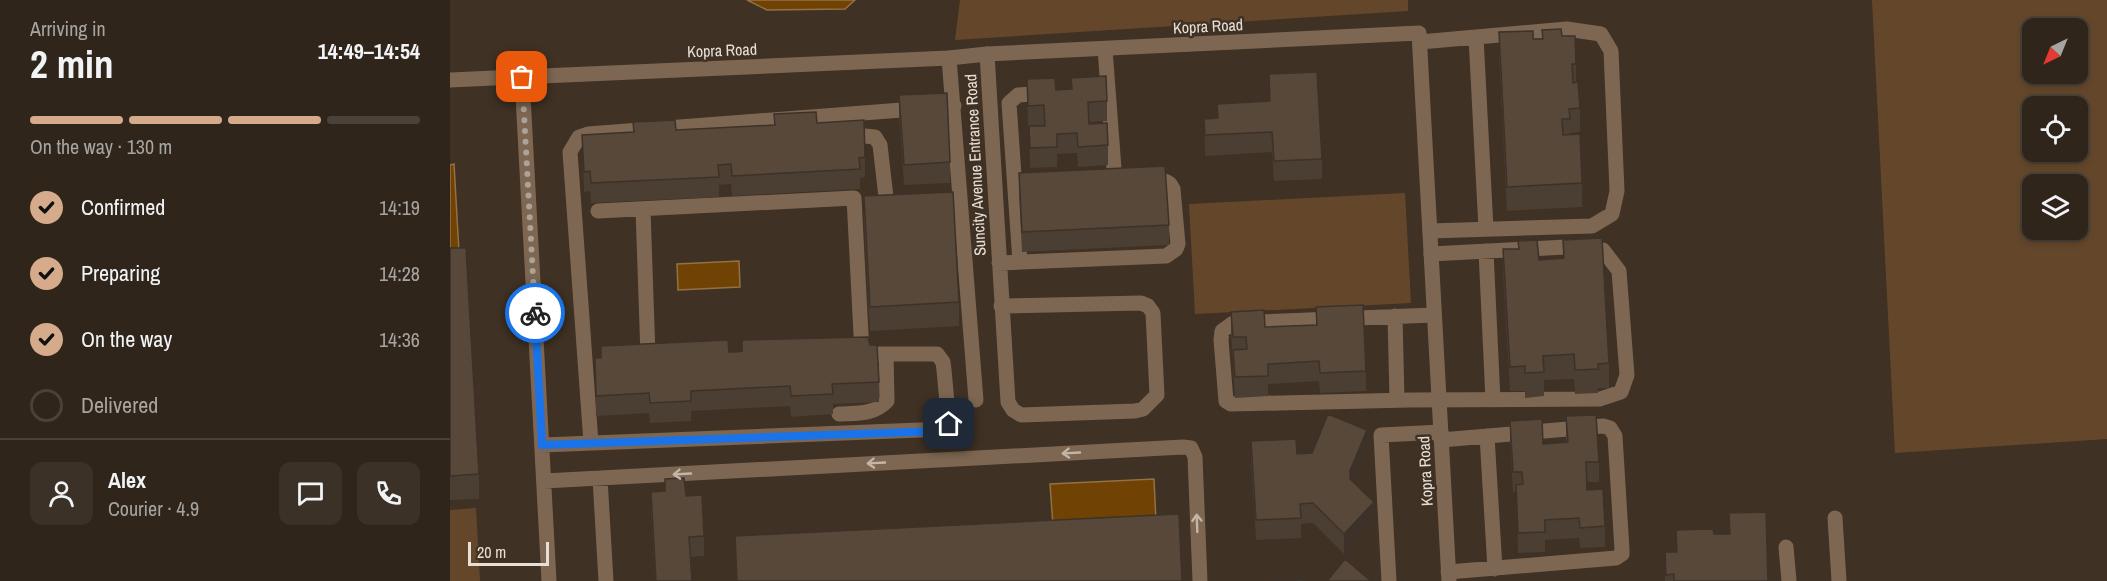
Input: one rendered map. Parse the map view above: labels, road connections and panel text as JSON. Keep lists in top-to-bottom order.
{
  "streets": {
    "street": ["Kopra Road", "Suncity Avenue Entrance Road"]
  },
  "crossings": [
    ["Kopra Road", "Suncity Avenue Entrance Road"]
  ],
  "scale_bar": "20 m",
  "north": "bottom left",
  "page": {
    "heading": ["2 min", "Arriving in", "14:49–14:54"],
    "panel": ["Alex", "Courier · 4.9"],
    "bar": "On the way · 130 m",
    "list": [
      ["Confirmed", "14:19"],
      ["Preparing", "14:28"],
      ["On the way", "14:36"],
      "Delivered"
    ],
    "scale": "20 m"
  }
}
